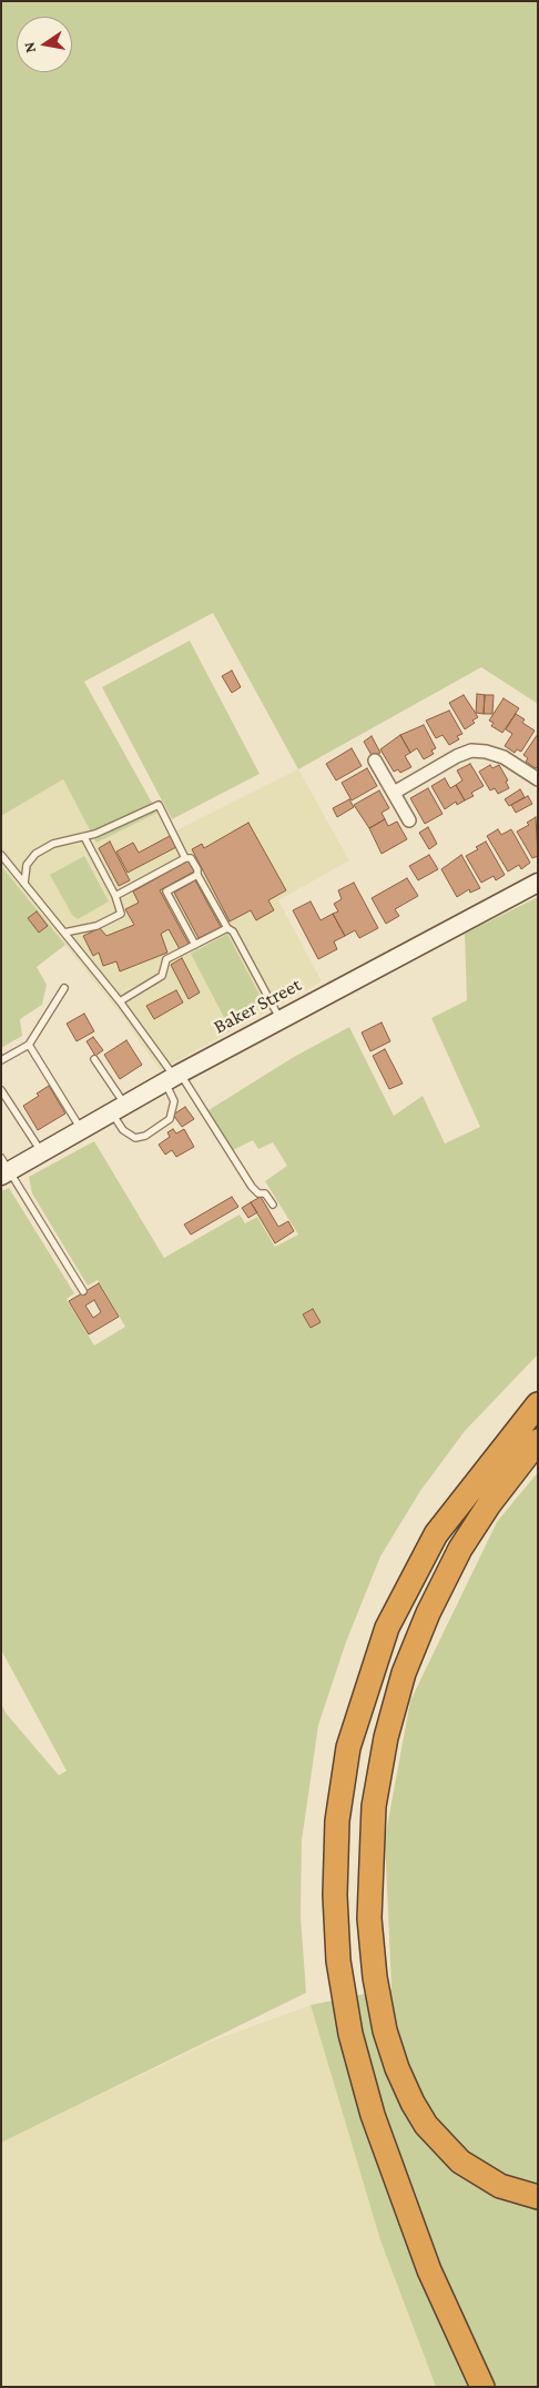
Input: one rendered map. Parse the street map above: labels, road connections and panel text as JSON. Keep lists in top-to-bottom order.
{
  "streets": {
    "main road": ["Baker Street"]
  },
  "north": "left"
}
